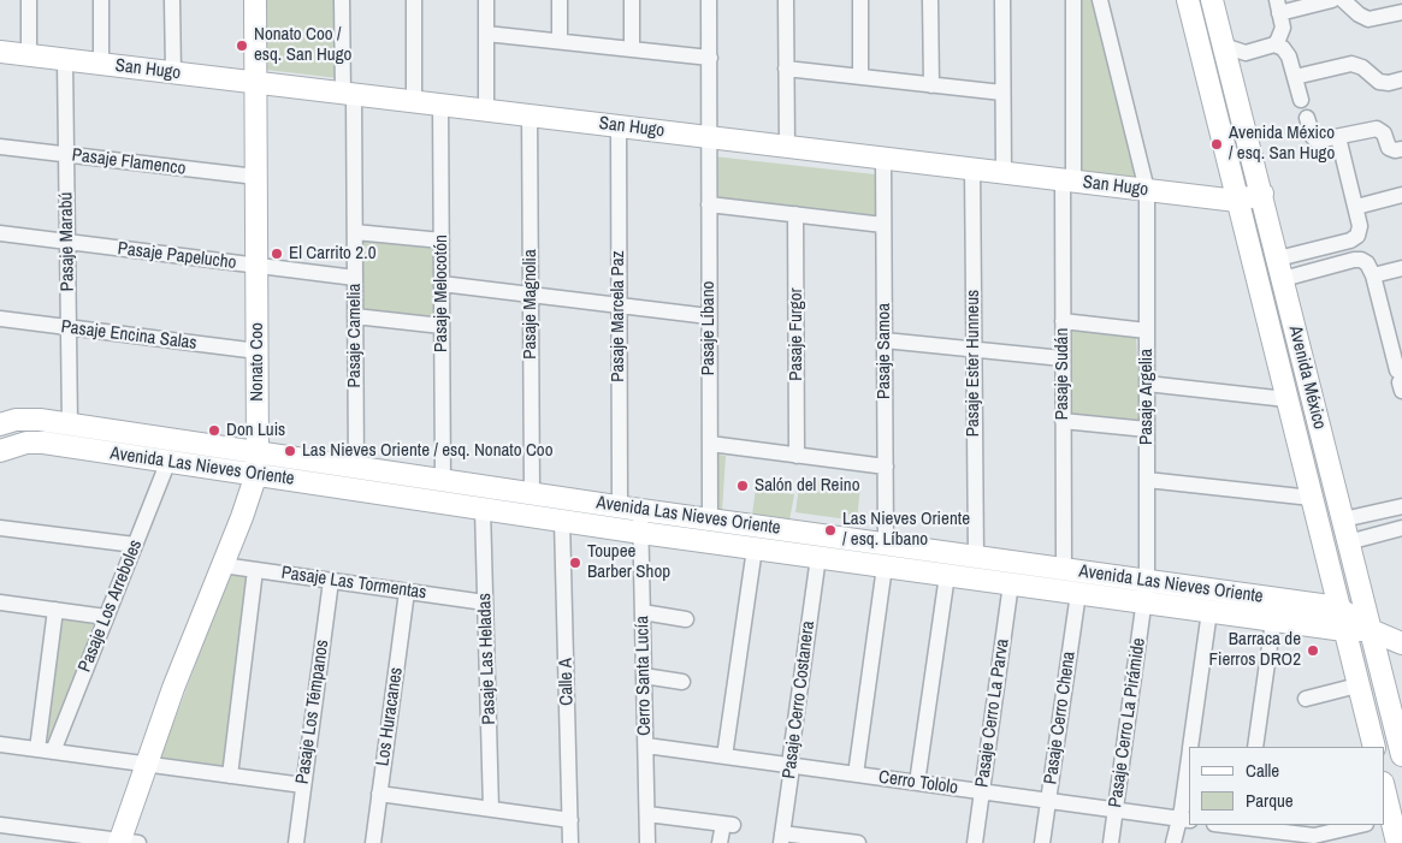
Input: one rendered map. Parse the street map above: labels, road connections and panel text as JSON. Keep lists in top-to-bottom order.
{
  "streets": {
    "street": [
      "San Hugo",
      "Pasaje Flamenco",
      "Pasaje Marabú",
      "Pasaje Papelucho",
      "Pasaje Melocotón",
      "Pasaje Magnolia",
      "Pasaje Marcela Paz",
      "Pasaje Líbano",
      "Pasaje Furgor",
      "Pasaje Encina Salas",
      "Pasaje Camelia",
      "Pasaje Samoa",
      "Nonato Coo",
      "Pasaje Ester Hunneus",
      "Pasaje Sudán",
      "Avenida México",
      "Pasaje Argelia",
      "Avenida Las Nieves Oriente",
      "Pasaje Las Tormentas",
      "Pasaje Los Arreboles",
      "Pasaje Las Heladas",
      "Cerro Santa Lucía",
      "Calle A",
      "Pasaje Cerro Costanera",
      "Pasaje Los Témpanos",
      "Pasaje Cerro La Parva",
      "Los Huracanes",
      "Pasaje Cerro Chena",
      "Pasaje Cerro La Pirámide",
      "Cerro Tololo"
    ]
  },
  "crossings": [
    ["San Hugo", "Pasaje Marabú"],
    ["San Hugo", "Pasaje Melocotón"],
    ["San Hugo", "Pasaje Magnolia"],
    ["San Hugo", "Pasaje Marcela Paz"],
    ["San Hugo", "Pasaje Líbano"],
    ["San Hugo", "Pasaje Camelia"],
    ["San Hugo", "Pasaje Samoa"],
    ["San Hugo", "Nonato Coo"],
    ["San Hugo", "Pasaje Ester Hunneus"],
    ["San Hugo", "Pasaje Sudán"],
    ["San Hugo", "Avenida México"],
    ["San Hugo", "Pasaje Argelia"],
    ["Pasaje Flamenco", "Pasaje Marabú"],
    ["Pasaje Flamenco", "Nonato Coo"],
    ["Pasaje Marabú", "Pasaje Papelucho"],
    ["Pasaje Marabú", "Pasaje Encina Salas"],
    ["Pasaje Marabú", "Avenida Las Nieves Oriente"],
    ["Pasaje Papelucho", "Pasaje Camelia"],
    ["Pasaje Papelucho", "Nonato Coo"],
    ["Pasaje Melocotón", "Avenida Las Nieves Oriente"],
    ["Pasaje Magnolia", "Avenida Las Nieves Oriente"],
    ["Pasaje Marcela Paz", "Avenida Las Nieves Oriente"],
    ["Pasaje Marcela Paz", "Cerro Santa Lucía"],
    ["Pasaje Líbano", "Avenida Las Nieves Oriente"],
    ["Pasaje Encina Salas", "Nonato Coo"],
    ["Pasaje Camelia", "Avenida Las Nieves Oriente"],
    ["Pasaje Samoa", "Avenida Las Nieves Oriente"],
    ["Nonato Coo", "Avenida Las Nieves Oriente"],
    ["Nonato Coo", "Pasaje Las Tormentas"],
    ["Pasaje Ester Hunneus", "Avenida Las Nieves Oriente"],
    ["Pasaje Sudán", "Avenida Las Nieves Oriente"],
    ["Avenida México", "Avenida Las Nieves Oriente"],
    ["Pasaje Argelia", "Avenida Las Nieves Oriente"],
    ["Pasaje Argelia", "Pasaje Cerro La Pirámide"],
    ["Avenida Las Nieves Oriente", "Pasaje Los Arreboles"],
    ["Avenida Las Nieves Oriente", "Pasaje Las Heladas"],
    ["Avenida Las Nieves Oriente", "Cerro Santa Lucía"],
    ["Avenida Las Nieves Oriente", "Calle A"],
    ["Avenida Las Nieves Oriente", "Pasaje Cerro Costanera"],
    ["Avenida Las Nieves Oriente", "Pasaje Cerro La Parva"],
    ["Avenida Las Nieves Oriente", "Pasaje Cerro Chena"],
    ["Avenida Las Nieves Oriente", "Pasaje Cerro La Pirámide"],
    ["Pasaje Las Tormentas", "Pasaje Las Heladas"],
    ["Pasaje Las Tormentas", "Pasaje Los Témpanos"],
    ["Pasaje Las Tormentas", "Los Huracanes"],
    ["Cerro Santa Lucía", "Cerro Tololo"],
    ["Pasaje Cerro Costanera", "Cerro Tololo"],
    ["Pasaje Cerro La Parva", "Cerro Tololo"],
    ["Pasaje Cerro Chena", "Cerro Tololo"],
    ["Pasaje Cerro La Pirámide", "Cerro Tololo"]
  ],
  "places": [
    "Nonato Coo / esq. San Hugo",
    "Avenida México / esq. San Hugo",
    "El Carrito 2.0",
    "Don Luis",
    "Las Nieves Oriente / esq. Nonato Coo",
    "Salón del Reino",
    "Las Nieves Oriente / esq. Líbano",
    "Toupee Barber Shop",
    "Barraca de Fierros DRO2"
  ],
  "legend": ["Calle", "Parque"]
}
